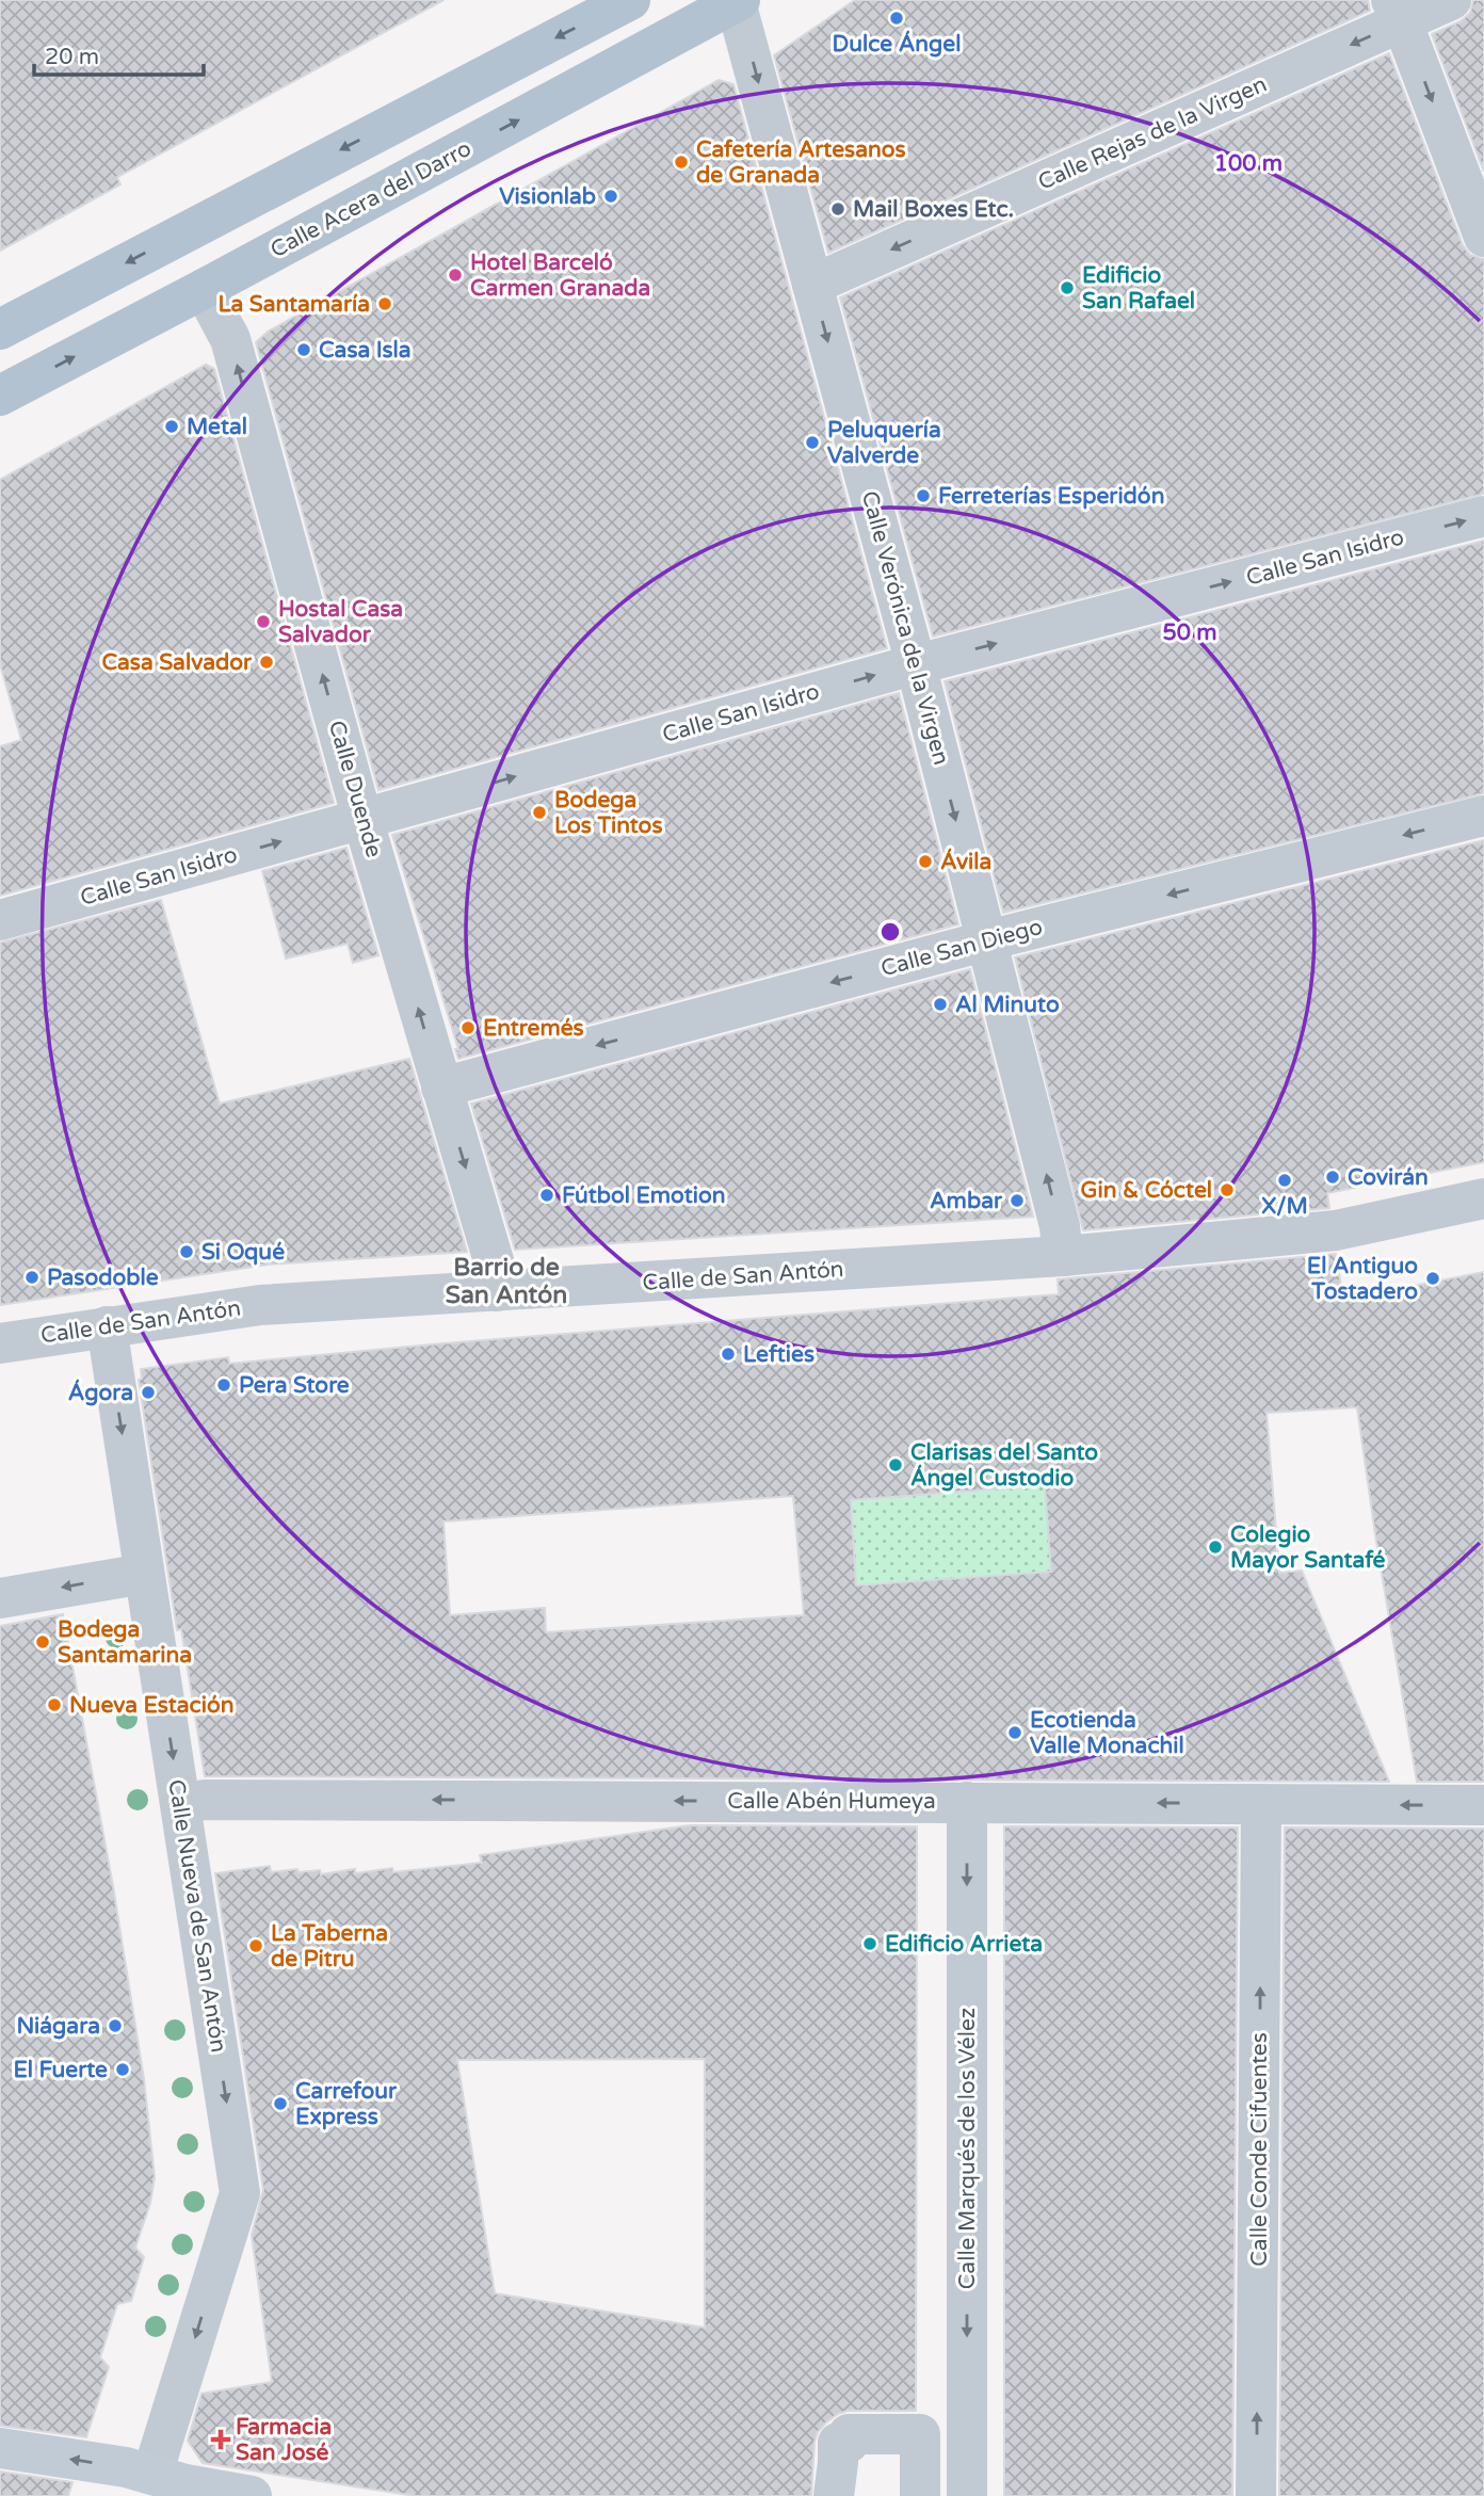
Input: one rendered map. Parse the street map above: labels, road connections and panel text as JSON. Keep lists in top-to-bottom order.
{
  "streets": {
    "main road": ["Calle Acera del Darro"],
    "street": [
      "Calle Rejas de la Virgen",
      "Calle San Isidro",
      "Calle Verónica de la Virgen",
      "Calle Duende",
      "Calle San Diego",
      "Calle de San Antón",
      "Calle Abén Humeya",
      "Calle Nueva de San Antón",
      "Calle Marqués de los Vélez",
      "Calle Conde Cifuentes"
    ]
  },
  "crossings": [
    ["Calle Rejas de la Virgen", "Calle Verónica de la Virgen"],
    ["Calle Acera del Darro", "Calle Verónica de la Virgen"],
    ["Calle Acera del Darro", "Calle Duende"],
    ["Calle San Isidro", "Calle Verónica de la Virgen"],
    ["Calle San Isidro", "Calle Duende"],
    ["Calle Verónica de la Virgen", "Calle San Diego"],
    ["Calle Verónica de la Virgen", "Calle de San Antón"],
    ["Calle Duende", "Calle San Diego"],
    ["Calle Duende", "Calle de San Antón"],
    ["Calle de San Antón", "Calle Nueva de San Antón"],
    ["Calle Abén Humeya", "Calle Nueva de San Antón"],
    ["Calle Abén Humeya", "Calle Marqués de los Vélez"],
    ["Calle Abén Humeya", "Calle Conde Cifuentes"]
  ],
  "one_way": [
    "Calle Rejas de la Virgen",
    "Calle San Isidro",
    "Calle San Diego",
    "Calle Abén Humeya",
    "Calle Nueva de San Antón",
    "Calle Marqués de los Vélez",
    "Calle Conde Cifuentes"
  ],
  "districts": ["Barrio de San Antón"],
  "places": {
    "other": [
      "Dulce Ángel",
      "Cafetería Artesanos de Granada",
      "Visionlab",
      "Mail Boxes Etc.",
      "Hotel Barceló Carmen Granada",
      "Edificio San Rafael",
      "La Santamaría",
      "Casa Isla",
      "Metal",
      "Peluquería Valverde",
      "Ferreterías Esperidón",
      "Hostal Casa Salvador",
      "Casa Salvador",
      "Bodega Los Tintos",
      "Ávila",
      "Al Minuto",
      "Entremés",
      "Covirán",
      "X/M",
      "Gin & Cóctel",
      "Fútbol Emotion",
      "Ambar",
      "Si Oqué",
      "Pasodoble",
      "El Antiguo Tostadero",
      "Lefties",
      "Pera Store",
      "Ágora",
      "Clarisas del Santo Ángel Custodio",
      "Colegio Mayor Santafé",
      "Bodega Santamarina",
      "Nueva Estación",
      "Ecotienda Valle Monachil",
      "Edificio Arrieta",
      "La Taberna de Pitru",
      "Niágara",
      "El Fuerte",
      "Carrefour Express"
    ],
    "health": ["Farmacia San José"]
  },
  "scale_bar": "20 m",
  "rings": ["100 m", "50 m"]
}
